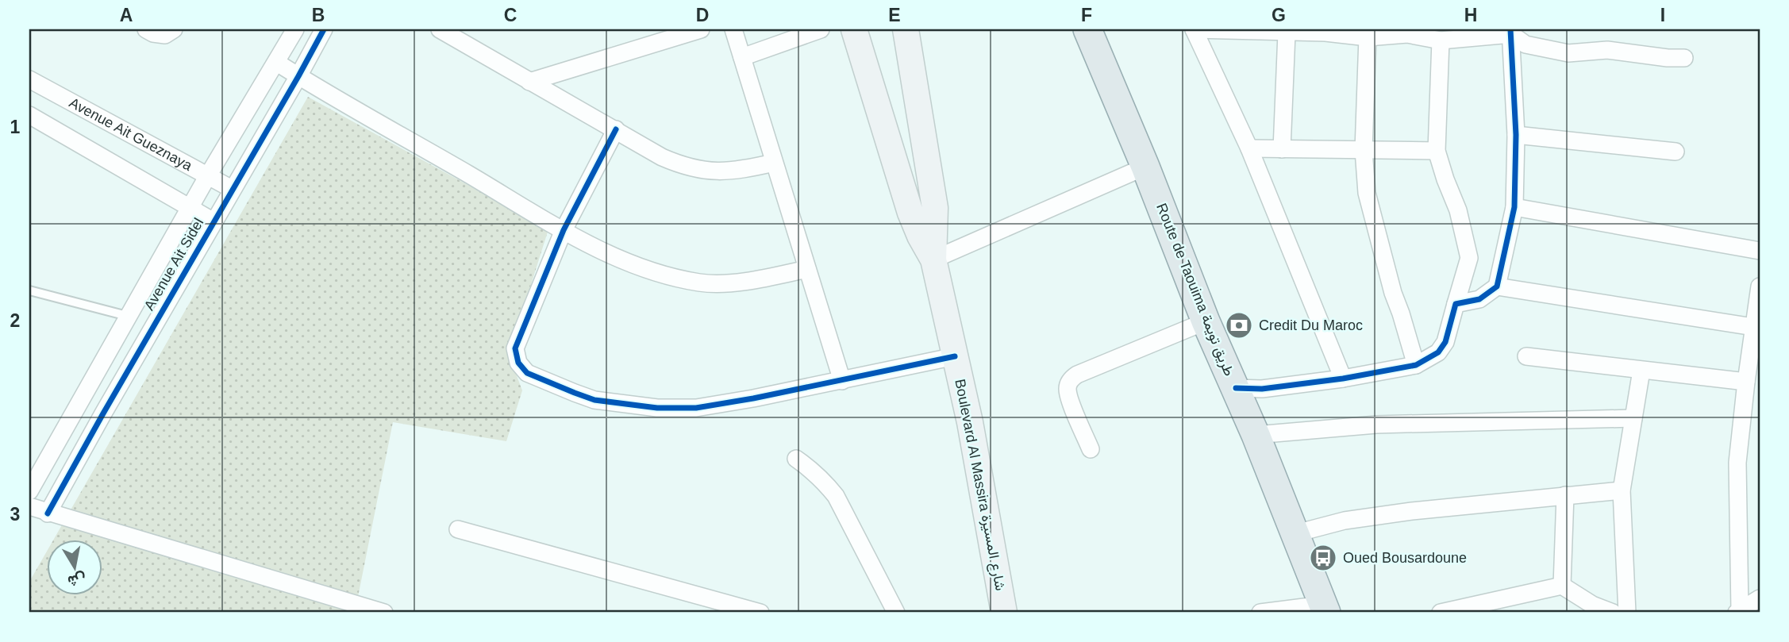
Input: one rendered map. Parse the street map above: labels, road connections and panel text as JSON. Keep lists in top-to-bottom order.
{
  "streets": {
    "main road": ["Route de Taouima طريق تويمة", "Boulevard Al Massira شارع المسيرة"],
    "street": ["Avenue Ait Gueznaya", "Avenue Ait Sidel"]
  },
  "crossings": [
    ["Avenue Ait Gueznaya", "Avenue Ait Sidel"]
  ],
  "places": {
    "bank": ["Credit Du Maroc"],
    "bus stop": ["Oued Bousardoune"]
  },
  "north": "bottom",
  "grid": {
    "columns": [
      "A",
      "B",
      "C",
      "D",
      "E",
      "F",
      "G",
      "H",
      "I"
    ],
    "rows": ["1", "2", "3"]
  }
}
